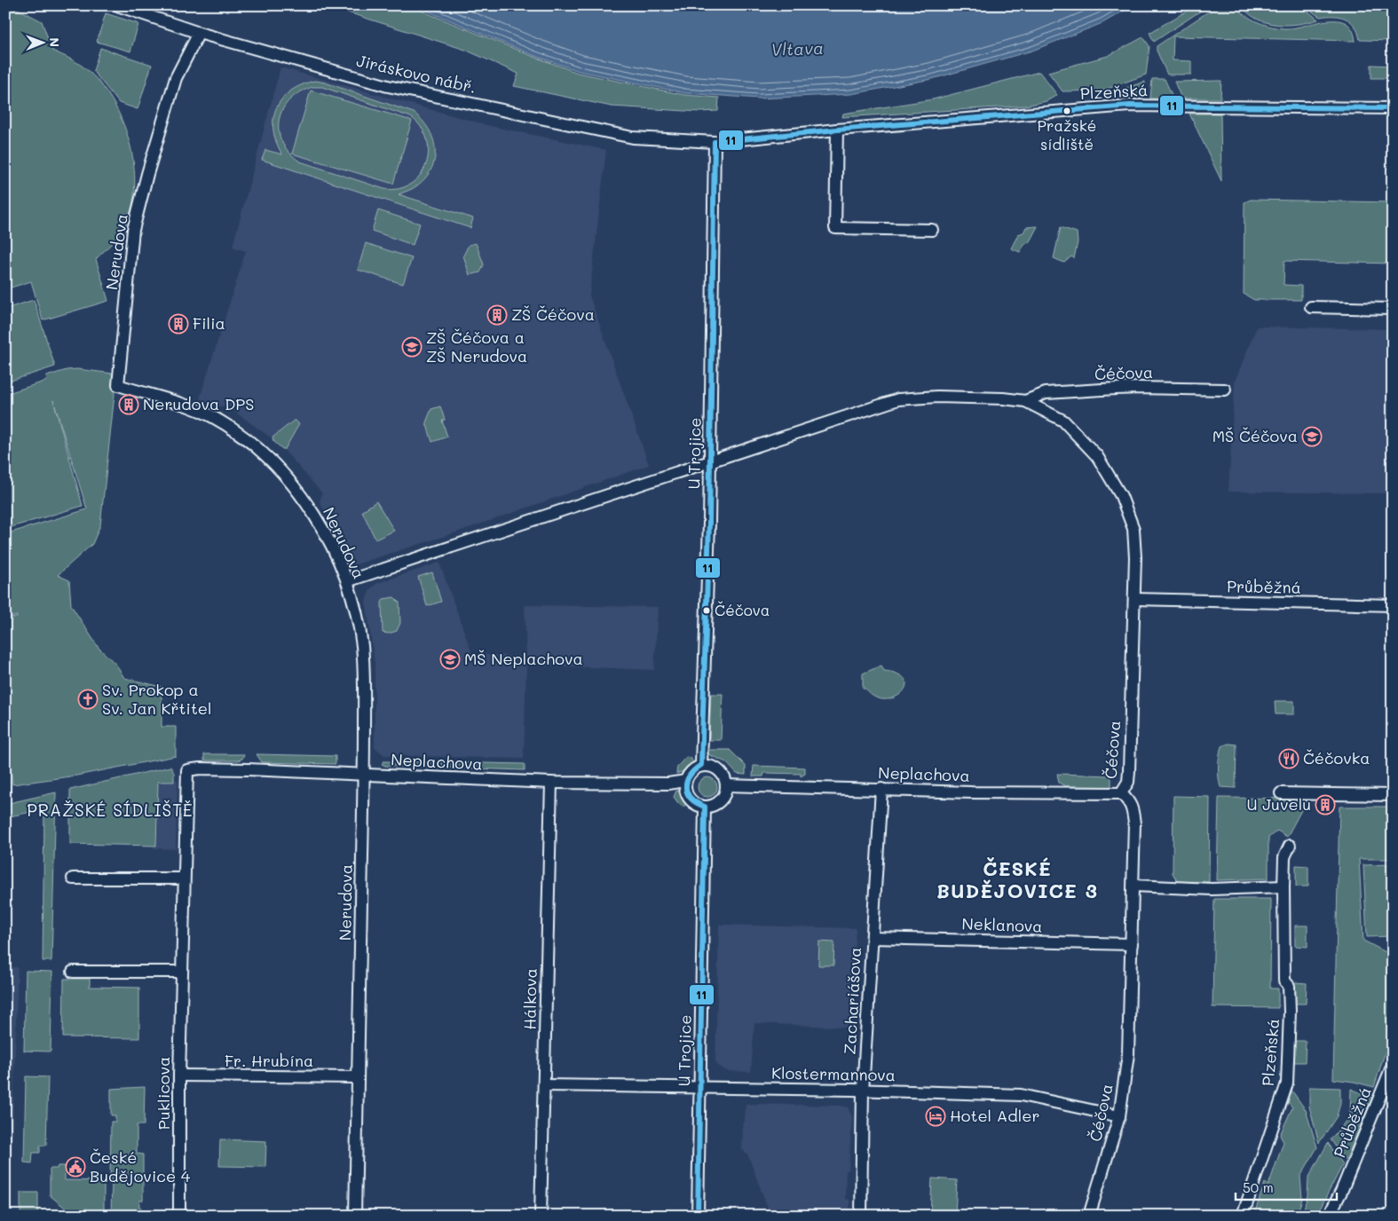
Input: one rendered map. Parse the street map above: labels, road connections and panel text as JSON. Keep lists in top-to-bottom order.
{
  "streets": {
    "street": [
      "Jiráskovo nábř.",
      "Plzeňská",
      "Nerudova",
      "Čéčova",
      "U Trojice",
      "Průběžná",
      "Neplachova",
      "Neklanova",
      "Hálkova",
      "Zachariášova",
      "Fr. Hrubína",
      "Klostermannova",
      "Puklicova"
    ]
  },
  "crossings": [
    ["Jiráskovo nábř.", "Plzeňská"],
    ["Jiráskovo nábř.", "Nerudova"],
    ["Jiráskovo nábř.", "U Trojice"],
    ["Plzeňská", "U Trojice"],
    ["Nerudova", "Čéčova"],
    ["Nerudova", "Neplachova"],
    ["Nerudova", "Fr. Hrubína"],
    ["Čéčova", "U Trojice"],
    ["Čéčova", "Průběžná"],
    ["Čéčova", "Neplachova"],
    ["Čéčova", "Neklanova"],
    ["Čéčova", "Klostermannova"],
    ["U Trojice", "Neplachova"],
    ["U Trojice", "Klostermannova"],
    ["Neplachova", "Hálkova"],
    ["Neplachova", "Zachariášova"],
    ["Neplachova", "Puklicova"],
    ["Neklanova", "Zachariášova"],
    ["Hálkova", "Klostermannova"],
    ["Zachariášova", "Klostermannova"],
    ["Fr. Hrubína", "Puklicova"]
  ],
  "districts": ["PRAŽSKÉ SÍDLIŠTĚ", "ČESKÉ BUDĚJOVICE 3"],
  "water": ["Vltava"],
  "places": {
    "other": ["Pražské sídliště", "Čéčova"],
    "building": [
      "ZŠ Čéčova",
      "Filia",
      "Nerudova DPS",
      "U Juvelu"
    ],
    "school or university": ["ZŠ Čéčova a ZŠ Nerudova", "MŠ Čéčova", "MŠ Neplachova"],
    "church": ["Sv. Prokop a Sv. Jan Křtitel"],
    "restaurant": ["Čéčovka"],
    "hotel": ["Hotel Adler"],
    "public building": ["České Budějovice 4"]
  },
  "lines": ["transit line 11"],
  "scale_bar": "50 m",
  "north": "right"
}
